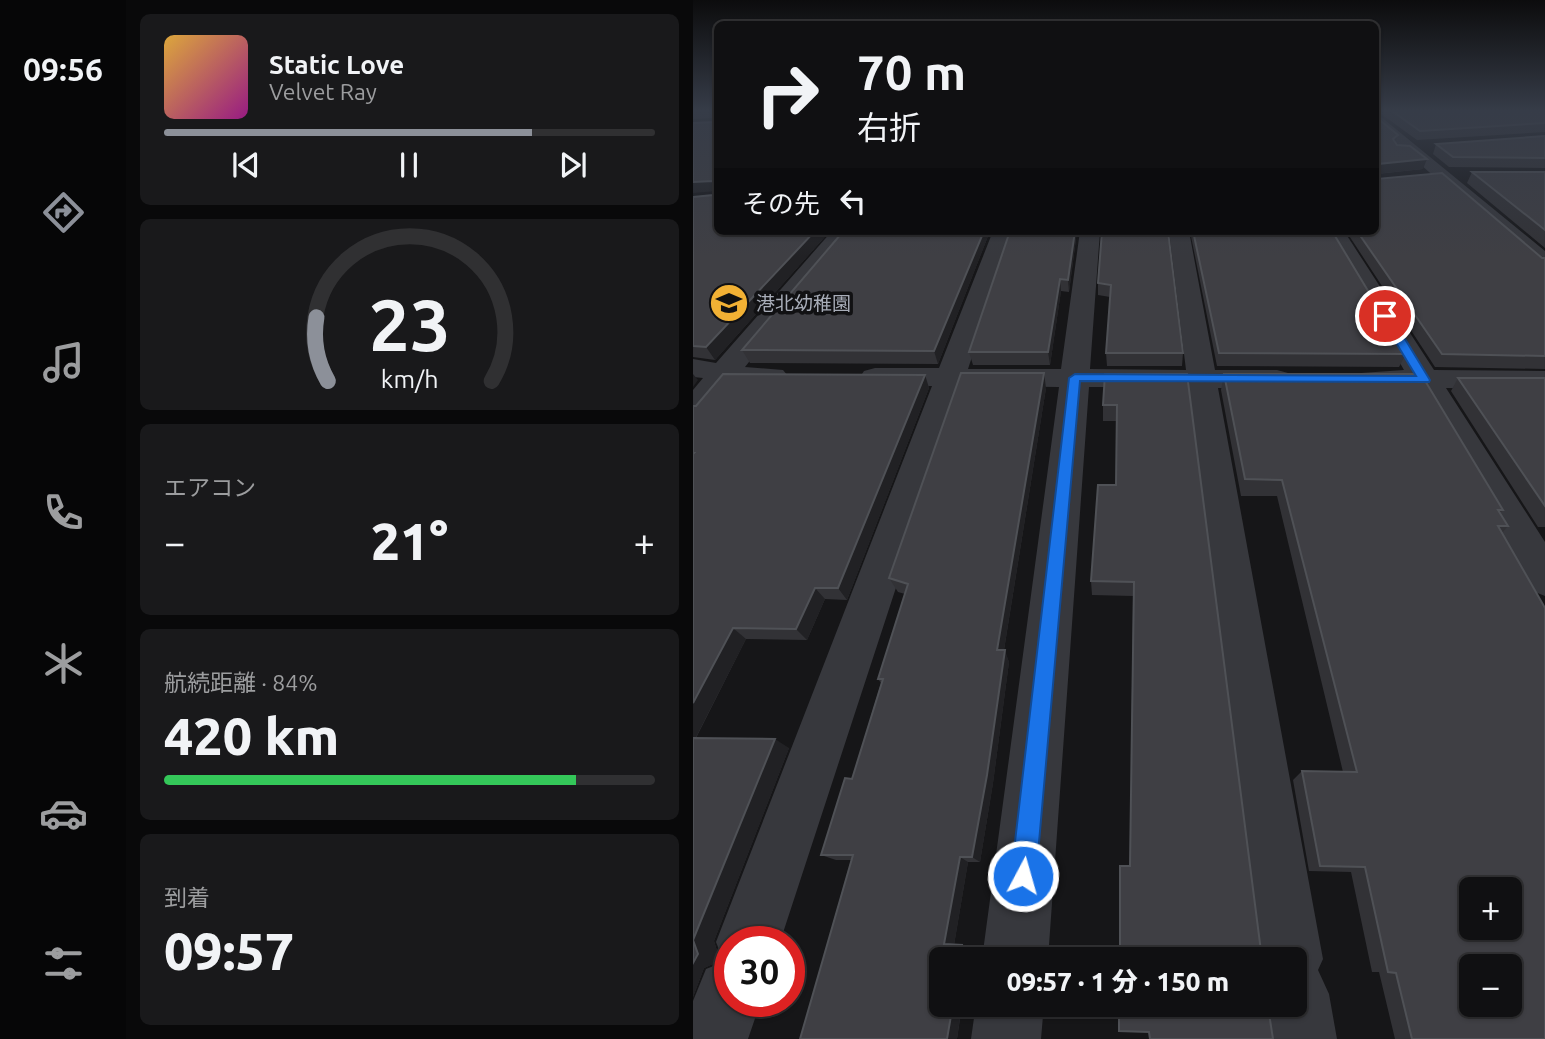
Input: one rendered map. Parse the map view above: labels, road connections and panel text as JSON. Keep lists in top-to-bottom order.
{
  "places": {
    "school or university": ["港北幼稚園"]
  },
  "page": {
    "tabs": "09:56",
    "turn": ["70 m", "右折"],
    "song": ["Static Love", "Velvet Ray"],
    "then": "その先",
    "tile": [
      "エアコン",
      ["航続距離 · 84%", "420 km"],
      ["到着", "09:57"]
    ],
    "heat": ["−", "21°", "+"],
    "map_buttons": ["+", "−"],
    "limit": "30",
    "trip": "09:57 · 1 分 · 150 m",
    "gauge": ["23", "km/h"]
  }
}
